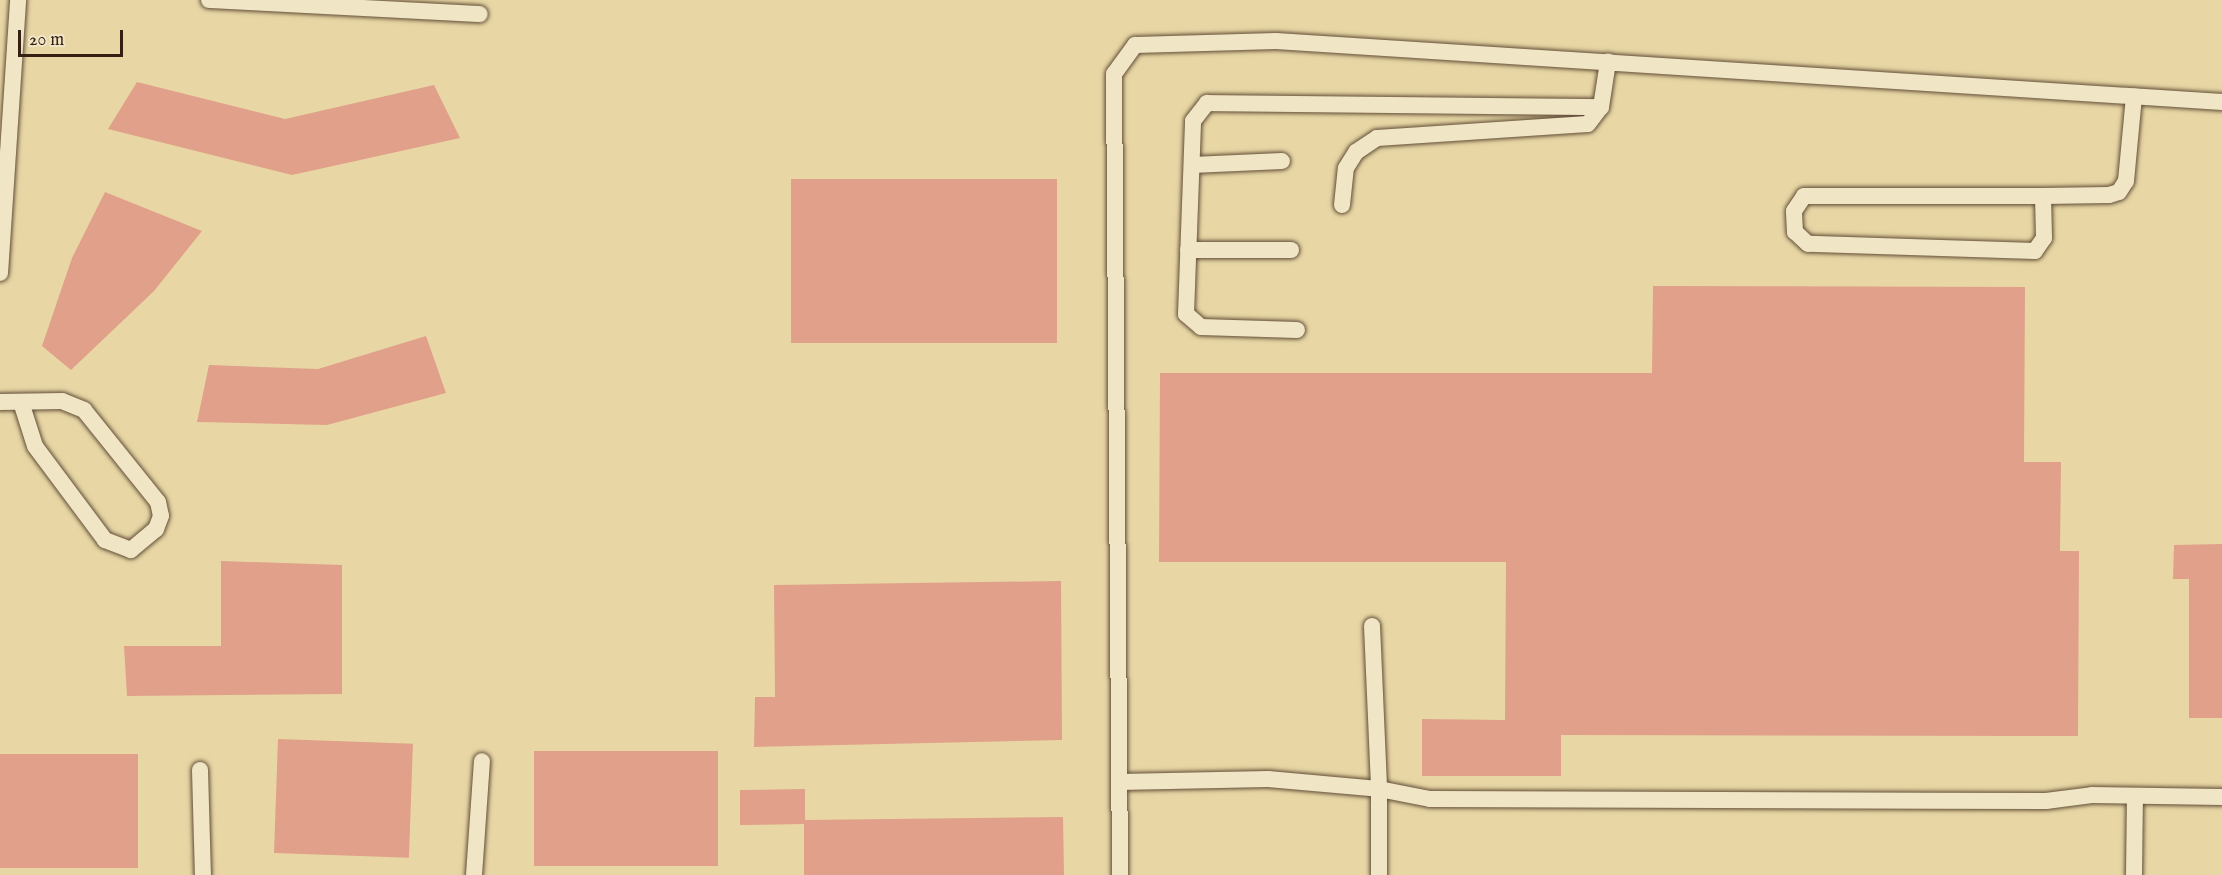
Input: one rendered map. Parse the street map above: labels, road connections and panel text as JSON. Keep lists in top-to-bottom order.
{
  "scale_bar": "20 m"
}
